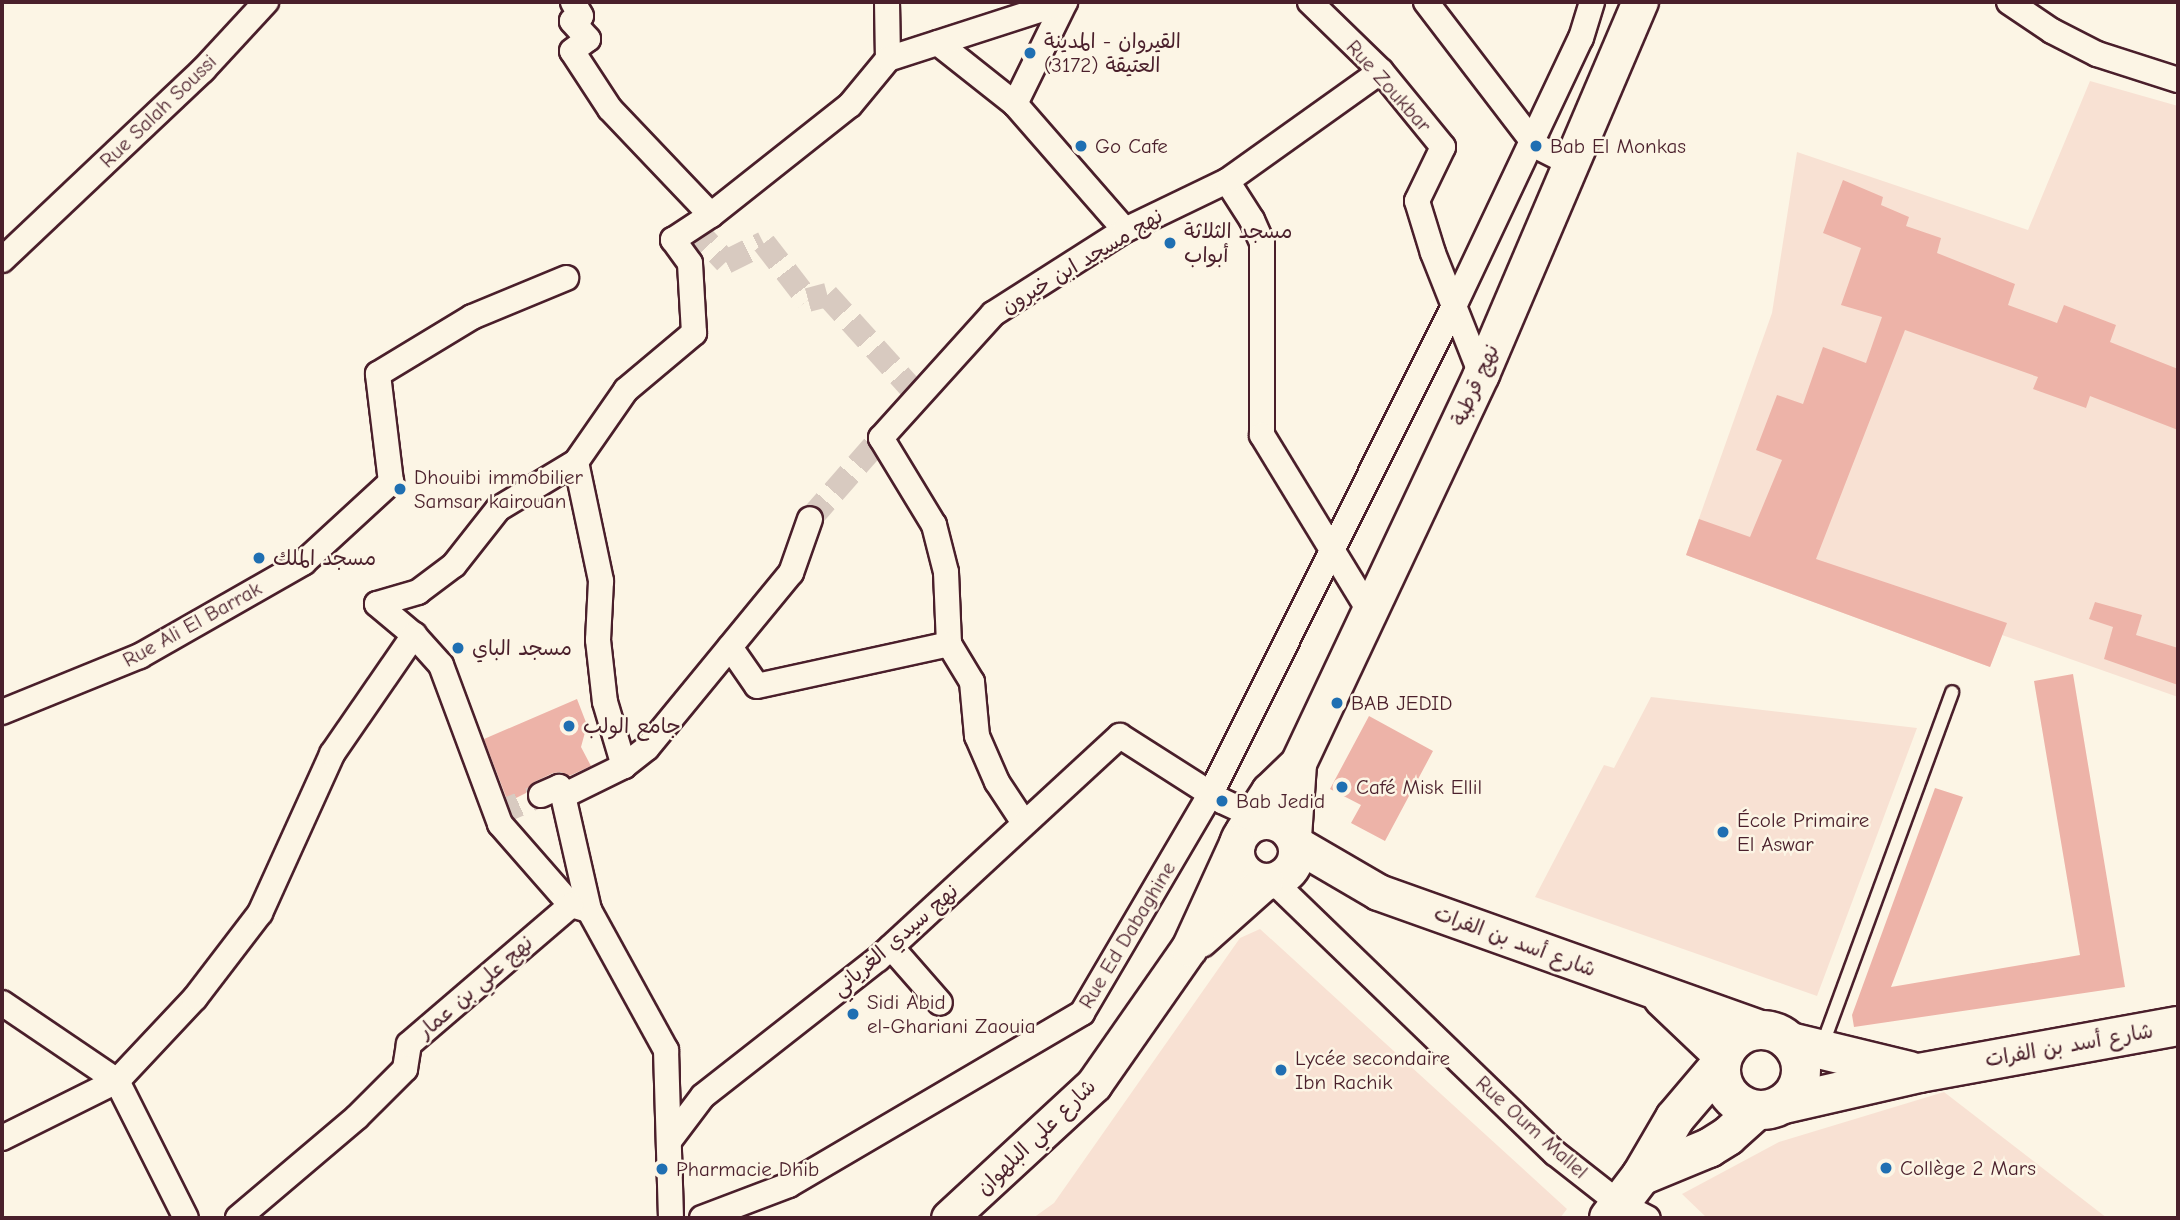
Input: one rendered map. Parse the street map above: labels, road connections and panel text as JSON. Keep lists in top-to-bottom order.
{
  "streets": {
    "main road": ["شارع أسد بن الفرات"],
    "street": [
      "Rue Zoukbar",
      "Rue Salah Soussi",
      "نهج مسجد ابن خيرون",
      "نهج قرطبة",
      "Rue Ali El Barrak",
      "Rue Ed Dabaghine",
      "نهج سيدي الغرياني",
      "نهج علي بن عمار",
      "Rue Oum Mallel",
      "شارع علي البلهوان"
    ]
  },
  "crossings": [
    ["Rue Zoukbar", "نهج مسجد ابن خيرون"],
    ["Rue Zoukbar", "نهج قرطبة"],
    ["Rue Zoukbar", "Rue Ed Dabaghine"],
    ["Rue Ed Dabaghine", "نهج سيدي الغرياني"],
    ["شارع أسد بن الفرات", "Rue Oum Mallel"]
  ],
  "places": [
    "القيروان - المدينة العتيقة (3172)",
    "Go Cafe",
    "Bab El Monkas",
    "مسجد الثلاثة أبواب",
    "Dhouibi immobilier Samsar kairouan",
    "مسجد الملك",
    "مسجد الباي",
    "BAB JEDID",
    "جامع الولب",
    "Café Misk Ellil",
    "Bab Jedid",
    "École Primaire El Aswar",
    "Sidi Abid el-Ghariani Zaouia",
    "Lycée secondaire Ibn Rachik",
    "Collège 2 Mars",
    "Pharmacie Dhib"
  ]
}
